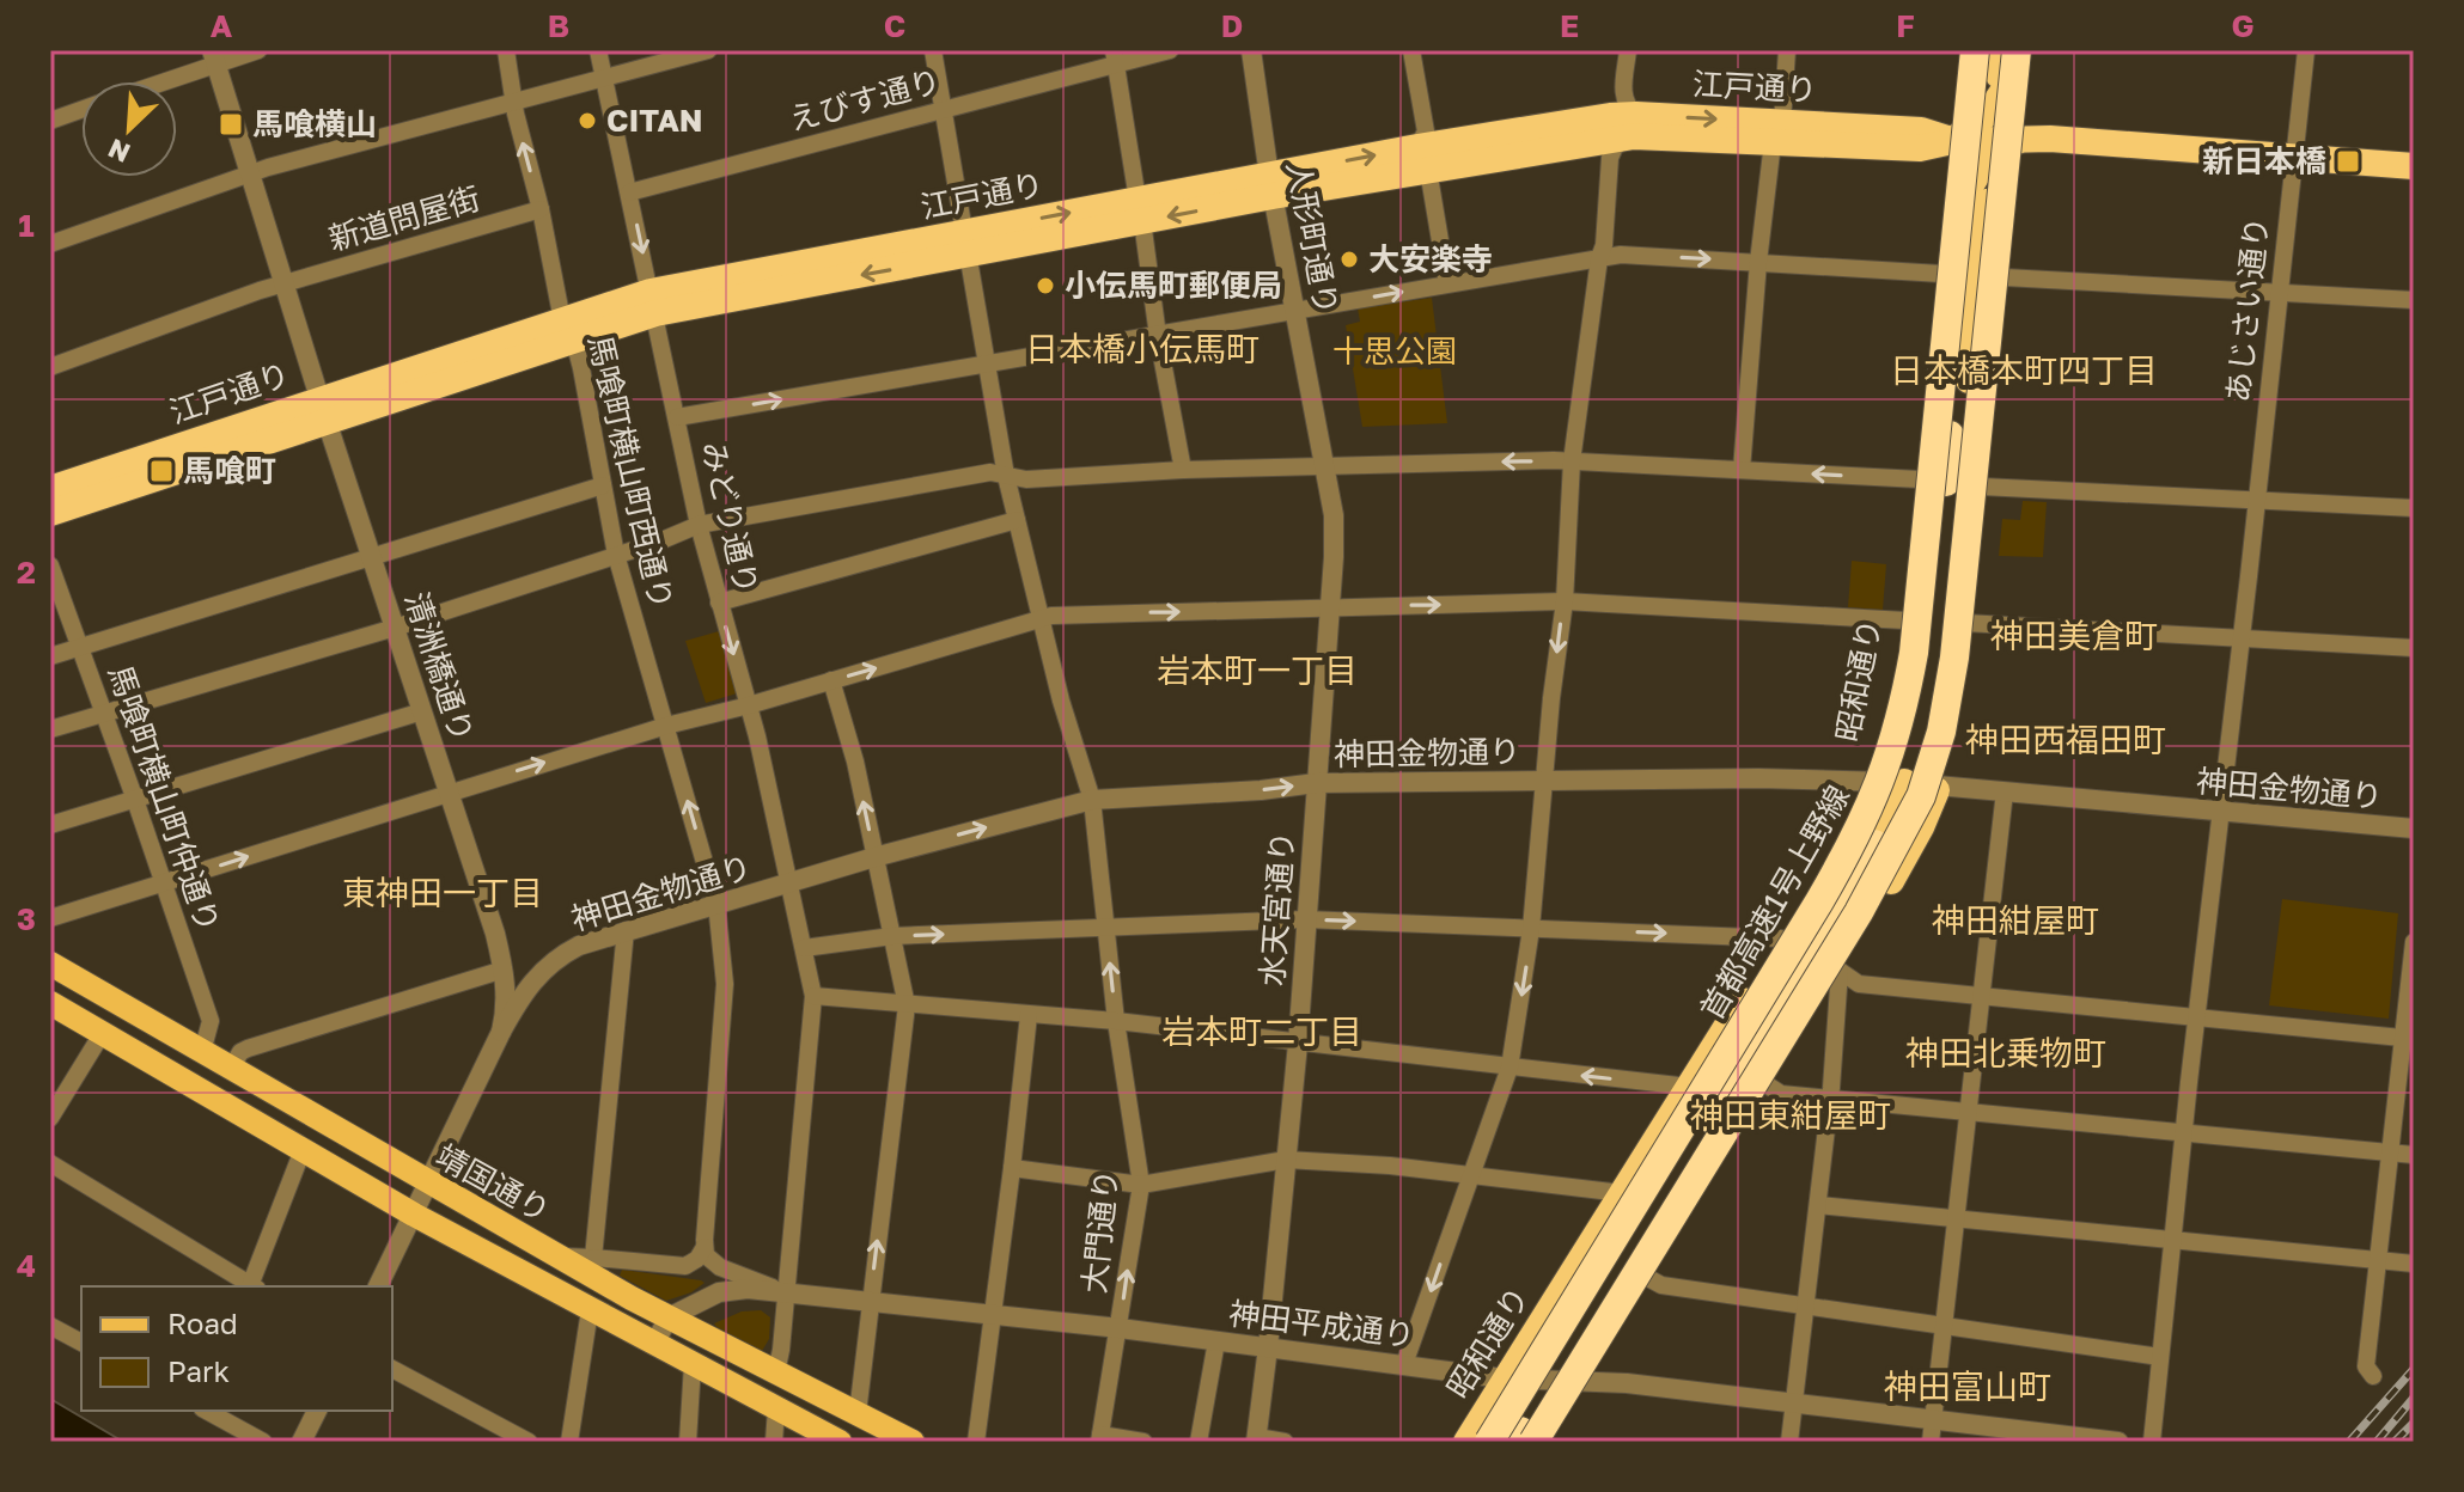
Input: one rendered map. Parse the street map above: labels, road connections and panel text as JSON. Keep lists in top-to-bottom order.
{
  "streets": {
    "highway": ["江戸通り", "昭和通り", "首都高速1号上野線"],
    "main road": ["靖国通り"],
    "street": [
      "えびす通り",
      "新道問屋街",
      "人形町通り",
      "あじさい通り",
      "馬喰町横山町西通り",
      "みどり通り",
      "清洲橋通り",
      "神田金物通り",
      "馬喰町横山町仲通り",
      "水天宮通り",
      "大門通り",
      "神田平成通り"
    ]
  },
  "crossings": [
    ["江戸通り", "人形町通り"],
    ["江戸通り", "あじさい通り"],
    ["江戸通り", "馬喰町横山町西通り"],
    ["江戸通り", "みどり通り"],
    ["江戸通り", "清洲橋通り"],
    ["江戸通り", "昭和通り"],
    ["江戸通り", "大門通り"],
    ["えびす通り", "みどり通り"],
    ["えびす通り", "大門通り"],
    ["新道問屋街", "馬喰町横山町西通り"],
    ["新道問屋街", "清洲橋通り"],
    ["人形町通り", "水天宮通り"],
    ["あじさい通り", "神田金物通り"],
    ["馬喰町横山町西通り", "神田金物通り"],
    ["みどり通り", "神田金物通り"],
    ["みどり通り", "靖国通り"],
    ["みどり通り", "神田平成通り"],
    ["清洲橋通り", "神田金物通り"],
    ["清洲橋通り", "靖国通り"],
    ["昭和通り", "神田金物通り"],
    ["昭和通り", "神田平成通り"],
    ["神田金物通り", "水天宮通り"],
    ["神田金物通り", "大門通り"],
    ["馬喰町横山町仲通り", "靖国通り"],
    ["水天宮通り", "神田平成通り"],
    ["靖国通り", "神田平成通り"],
    ["大門通り", "神田平成通り"]
  ],
  "districts": [
    "日本橋小伝馬町",
    "日本橋本町四丁目",
    "神田美倉町",
    "岩本町一丁目",
    "神田西福田町",
    "東神田一丁目",
    "神田紺屋町",
    "岩本町二丁目",
    "神田北乗物町",
    "神田東紺屋町",
    "神田富山町"
  ],
  "parks": ["十思公園"],
  "places": {
    "other": ["CITAN", "大安楽寺", "小伝馬町郵便局"],
    "transit": ["馬喰横山", "新日本橋", "馬喰町"]
  },
  "legend": ["Road", "Park"],
  "north": "bottom left",
  "grid": {
    "columns": [
      "A",
      "B",
      "C",
      "D",
      "E",
      "F",
      "G"
    ],
    "rows": [
      "1",
      "2",
      "3",
      "4"
    ]
  }
}
